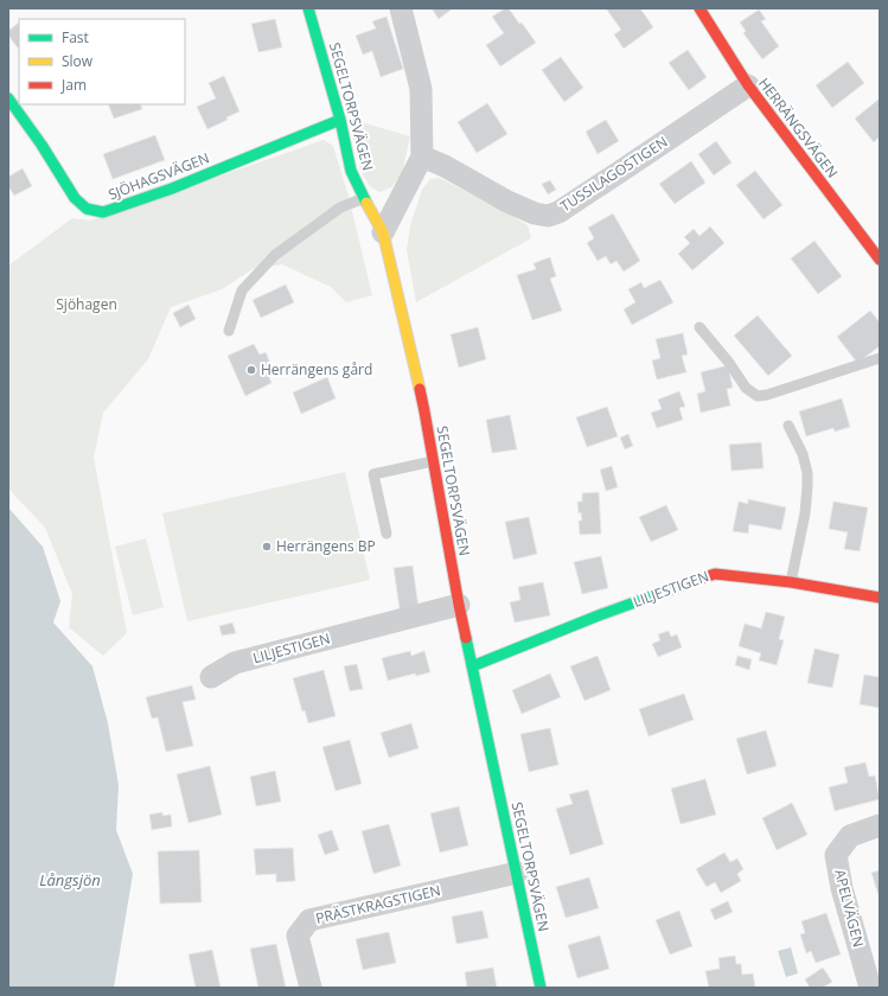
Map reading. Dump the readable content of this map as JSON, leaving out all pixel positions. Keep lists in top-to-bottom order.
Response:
{
  "streets": {
    "street": [
      "SEGELTORPSVÄGEN",
      "HERRÄNGSVÄGEN",
      "TUSSILAGOSTIGEN",
      "SJÖHAGSVÄGEN",
      "LILJESTIGEN",
      "PRÄSTKRAGSTIGEN",
      "APELVÄGEN"
    ]
  },
  "crossings": [
    ["SEGELTORPSVÄGEN", "SJÖHAGSVÄGEN"],
    ["SEGELTORPSVÄGEN", "LILJESTIGEN"],
    ["SEGELTORPSVÄGEN", "PRÄSTKRAGSTIGEN"],
    ["HERRÄNGSVÄGEN", "TUSSILAGOSTIGEN"]
  ],
  "water": ["Långsjön"],
  "parks": ["Sjöhagen"],
  "places": ["Herrängens gård", "Herrängens BP"],
  "legend": ["Fast", "Slow", "Jam"]
}
